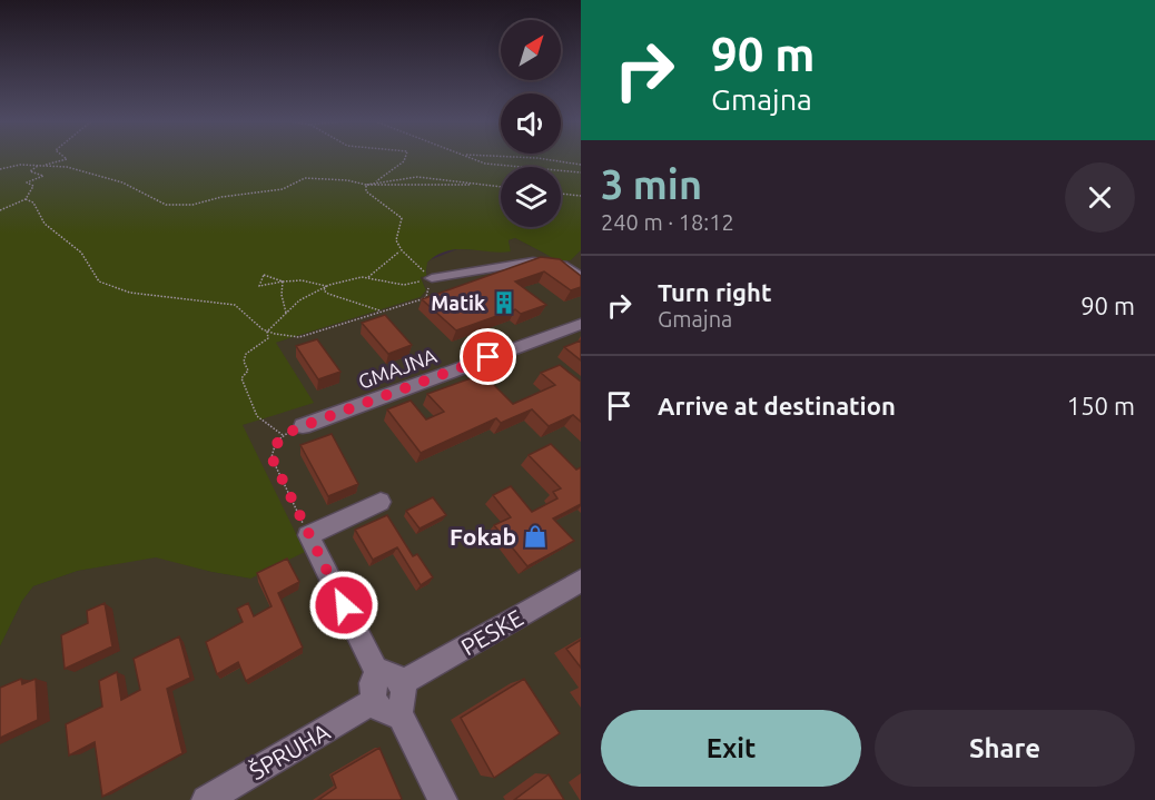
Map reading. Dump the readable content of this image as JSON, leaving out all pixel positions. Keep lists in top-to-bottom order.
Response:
{
  "streets": {
    "street": ["GMAJNA", "PESKE", "ŠPRUHA"]
  },
  "places": {
    "building": ["Matik"],
    "shop": ["Fokab"]
  },
  "north": "top right",
  "page": {
    "turn": ["90 m", "Gmajna"],
    "heading": ["3 min", "240 m · 18:12"],
    "list": [
      {
        "name": "Turn right",
        "note": "Gmajna",
        "value": "90 m"
      },
      {
        "name": "Arrive at destination",
        "value": "150 m"
      }
    ],
    "buttons": ["Exit", "Share"]
  }
}
